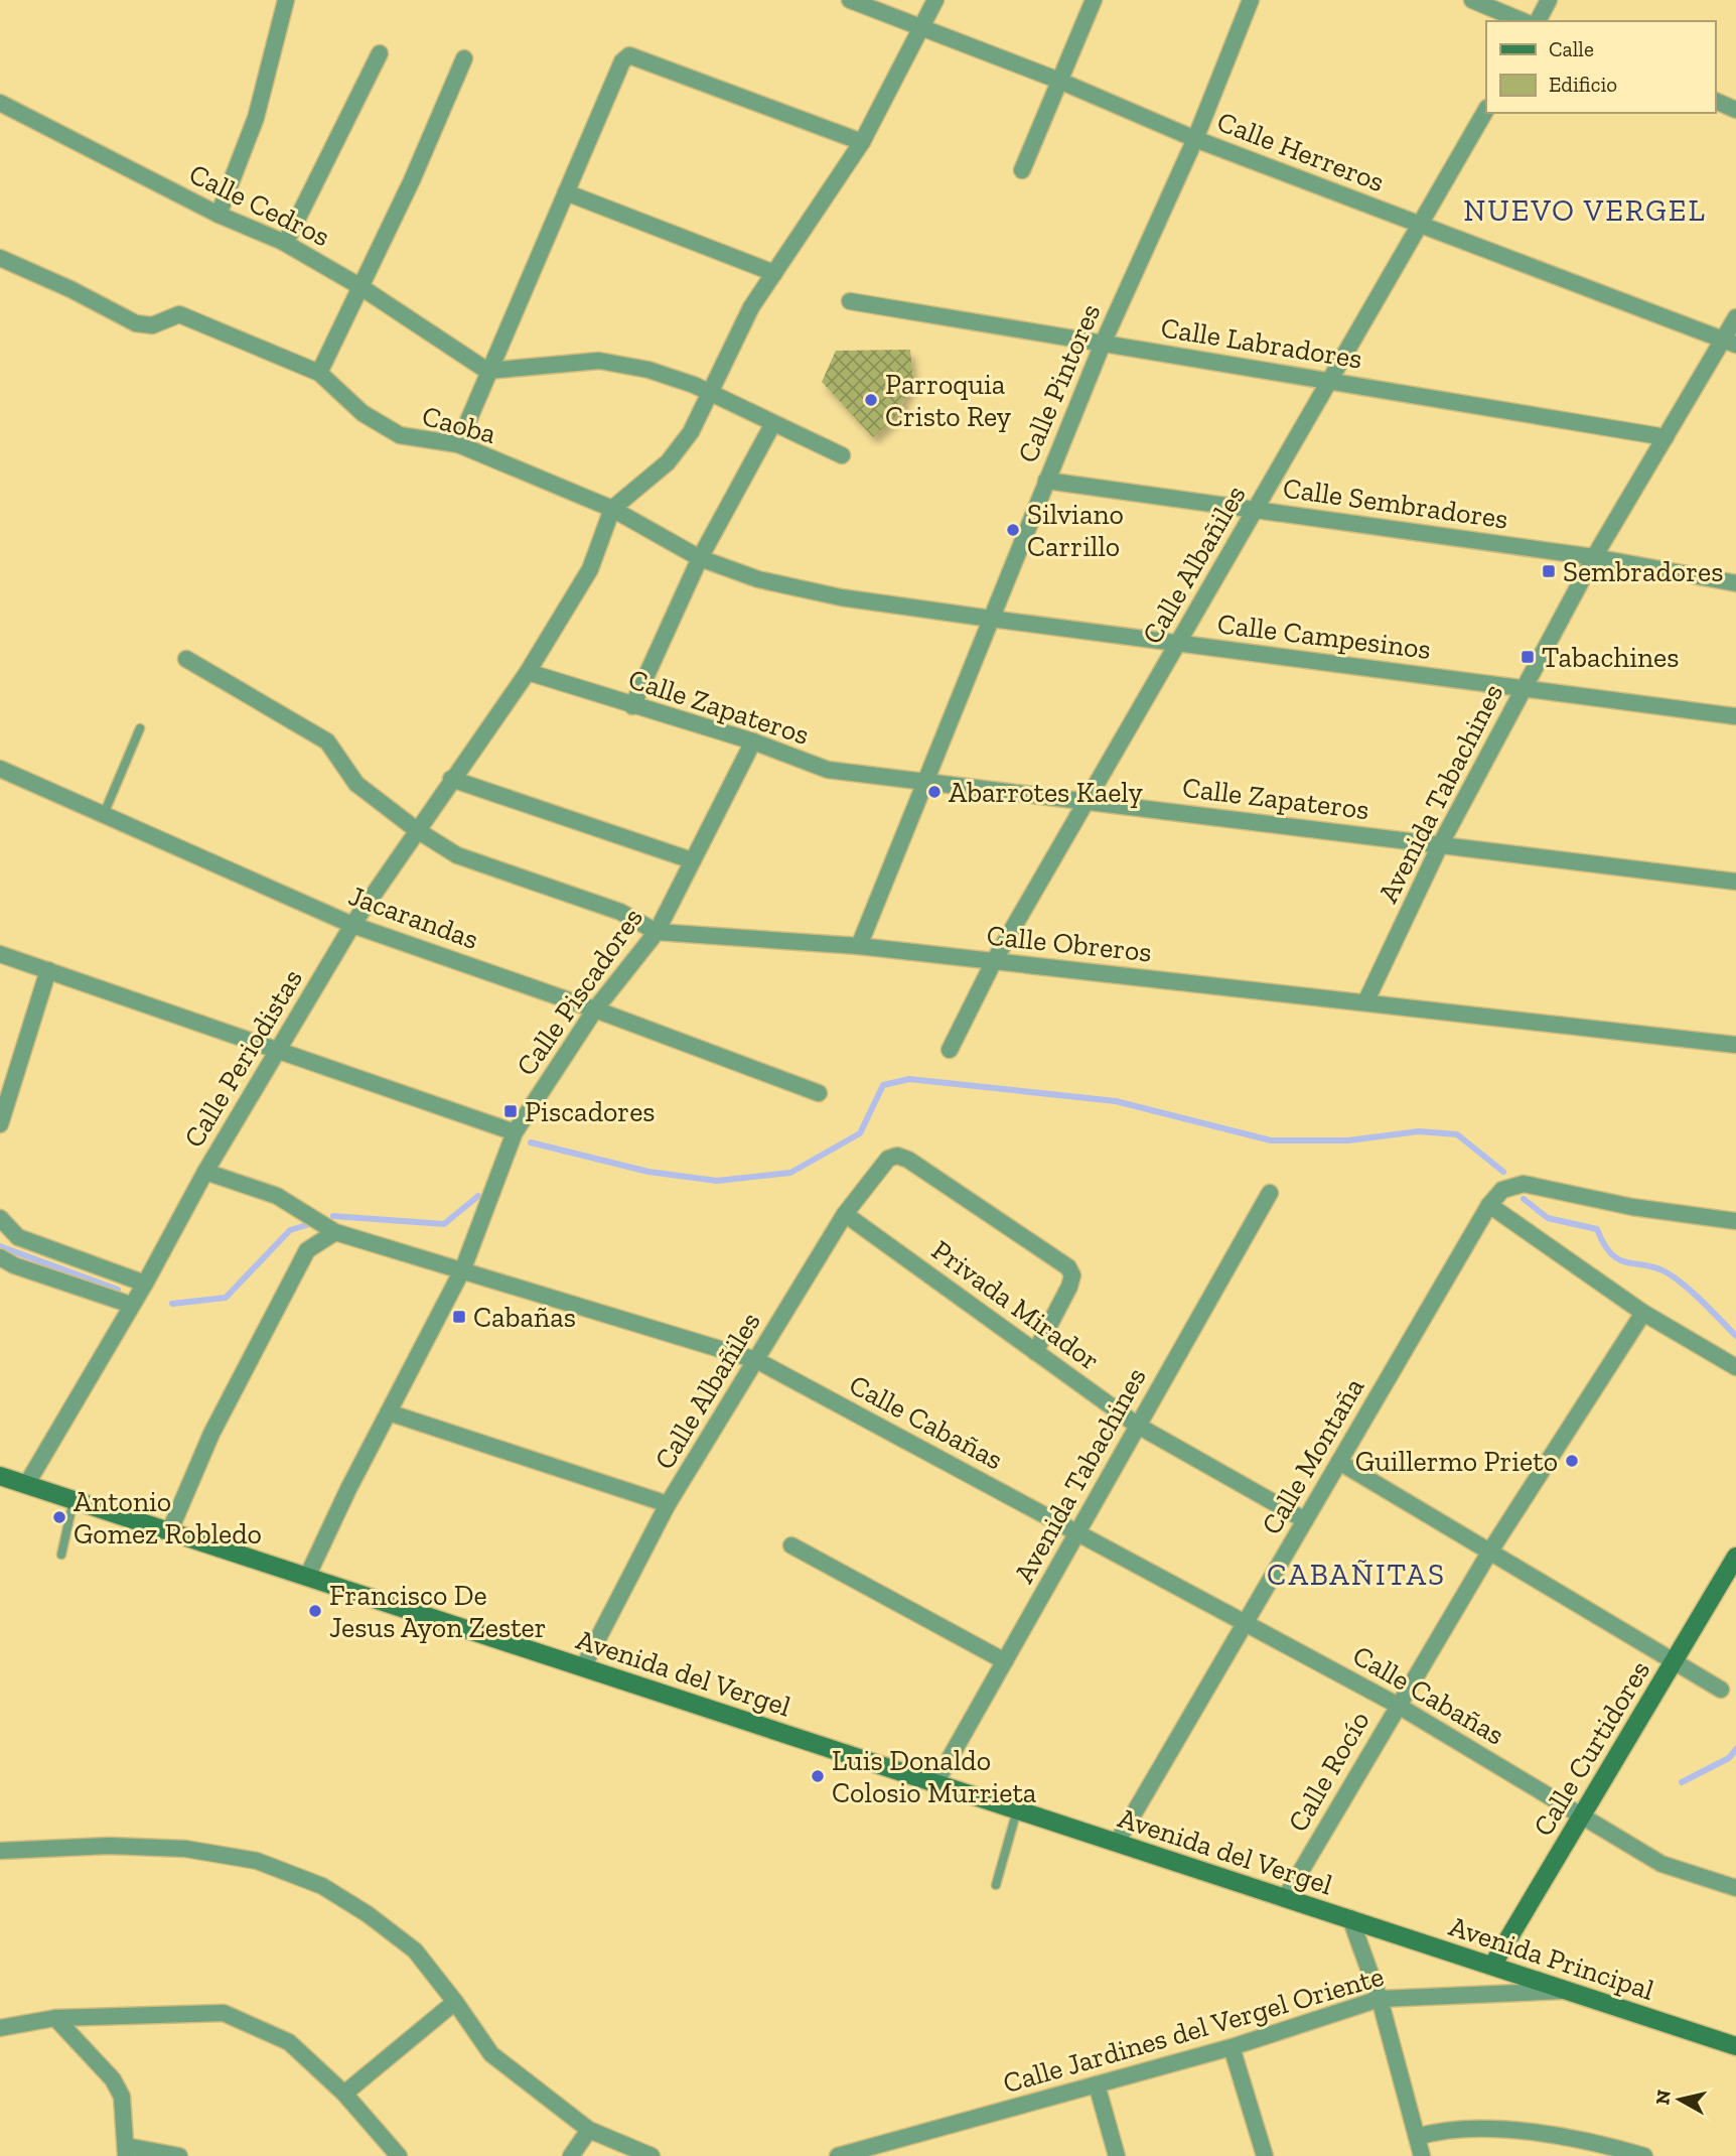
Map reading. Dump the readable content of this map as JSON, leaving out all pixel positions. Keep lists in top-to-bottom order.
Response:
{
  "streets": {
    "street": [
      "Calle Herreros",
      "Calle Cedros",
      "Calle Labradores",
      "Calle Pintores",
      "Caoba",
      "Calle Sembradores",
      "Calle Albañiles",
      "Calle Campesinos",
      "Calle Zapateros",
      "Avenida Tabachines",
      "Jacarandas",
      "Calle Obreros",
      "Calle Piscadores",
      "Calle Periodistas",
      "Privada Mirador",
      "Calle Cabañas",
      "Calle Montaña",
      "Avenida del Vergel",
      "Calle Curtidores",
      "Calle Rocío",
      "Avenida Principal",
      "Calle Jardines del Vergel Oriente"
    ]
  },
  "crossings": [
    ["Calle Herreros", "Calle Pintores"],
    ["Calle Herreros", "Calle Albañiles"],
    ["Calle Herreros", "Avenida Tabachines"],
    ["Calle Labradores", "Calle Pintores"],
    ["Calle Labradores", "Calle Albañiles"],
    ["Calle Labradores", "Avenida Tabachines"],
    ["Calle Pintores", "Calle Sembradores"],
    ["Calle Pintores", "Calle Campesinos"],
    ["Calle Pintores", "Calle Zapateros"],
    ["Calle Pintores", "Calle Obreros"],
    ["Caoba", "Calle Campesinos"],
    ["Caoba", "Calle Periodistas"],
    ["Calle Sembradores", "Calle Albañiles"],
    ["Calle Sembradores", "Avenida Tabachines"],
    ["Calle Albañiles", "Calle Campesinos"],
    ["Calle Albañiles", "Calle Zapateros"],
    ["Calle Albañiles", "Calle Obreros"],
    ["Calle Albañiles", "Privada Mirador"],
    ["Calle Albañiles", "Calle Cabañas"],
    ["Calle Albañiles", "Avenida del Vergel"],
    ["Calle Campesinos", "Avenida Tabachines"],
    ["Calle Zapateros", "Avenida Tabachines"],
    ["Calle Zapateros", "Calle Piscadores"],
    ["Calle Zapateros", "Calle Periodistas"],
    ["Avenida Tabachines", "Calle Obreros"],
    ["Avenida Tabachines", "Privada Mirador"],
    ["Avenida Tabachines", "Calle Cabañas"],
    ["Avenida Tabachines", "Avenida del Vergel"],
    ["Jacarandas", "Calle Piscadores"],
    ["Jacarandas", "Calle Periodistas"],
    ["Calle Obreros", "Calle Piscadores"],
    ["Calle Obreros", "Calle Periodistas"],
    ["Calle Piscadores", "Calle Cabañas"],
    ["Calle Piscadores", "Avenida del Vergel"],
    ["Calle Periodistas", "Calle Cabañas"],
    ["Calle Periodistas", "Avenida del Vergel"],
    ["Privada Mirador", "Calle Montaña"],
    ["Calle Cabañas", "Calle Montaña"],
    ["Calle Cabañas", "Calle Curtidores"],
    ["Calle Cabañas", "Calle Rocío"],
    ["Calle Montaña", "Avenida del Vergel"],
    ["Avenida del Vergel", "Calle Rocío"],
    ["Avenida del Vergel", "Avenida Principal"],
    ["Calle Curtidores", "Avenida Principal"],
    ["Avenida Principal", "Calle Jardines del Vergel Oriente"]
  ],
  "districts": ["NUEVO VERGEL", "CABAÑITAS"],
  "places": {
    "other": [
      "Parroquia Cristo Rey",
      "Silviano Carrillo",
      "Abarrotes Kaely",
      "Guillermo Prieto",
      "Antonio Gomez Robledo",
      "Francisco De Jesus Ayon Zester",
      "Luis Donaldo Colosio Murrieta"
    ],
    "transit": [
      "Sembradores",
      "Tabachines",
      "Piscadores",
      "Cabañas"
    ]
  },
  "legend": ["Calle", "Edificio"],
  "north": "left"
}
